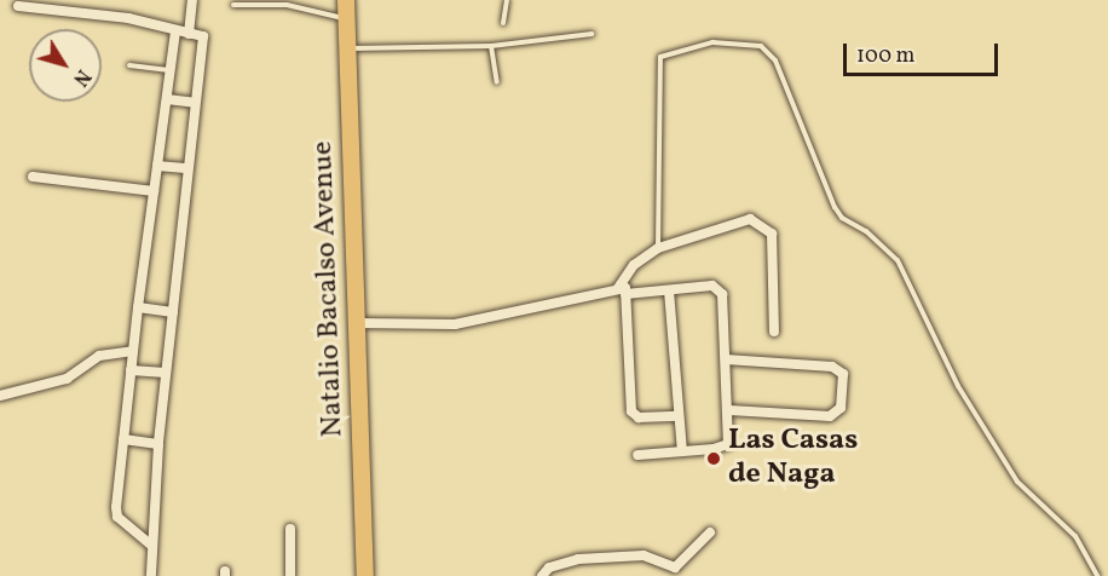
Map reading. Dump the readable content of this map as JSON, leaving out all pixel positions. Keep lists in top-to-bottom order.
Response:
{
  "streets": {
    "highway": ["Natalio Bacalso Avenue"]
  },
  "places": ["Las Casas de Naga"],
  "scale_bar": "100 m",
  "north": "bottom right"
}
